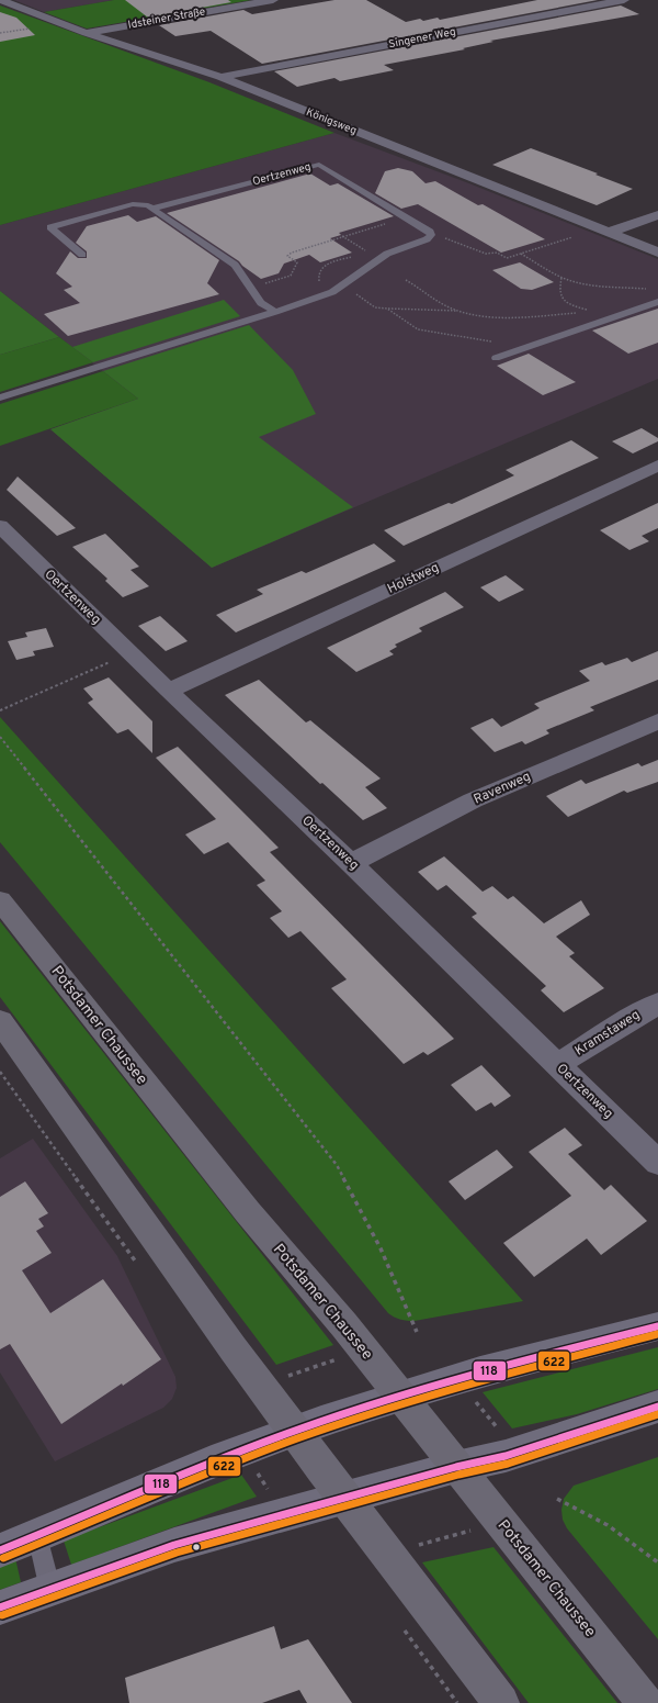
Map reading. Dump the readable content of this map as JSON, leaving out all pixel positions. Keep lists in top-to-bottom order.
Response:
{
  "streets": {
    "main road": ["Potsdamer Chaussee"],
    "street": [
      "Idsteiner Straße",
      "Singener Weg",
      "Königsweg",
      "Oertzenweg",
      "Holstweg",
      "Ravenweg",
      "Kramstaweg"
    ]
  },
  "crossings": [
    ["Idsteiner Straße", "Königsweg"],
    ["Singener Weg", "Königsweg"],
    ["Oertzenweg", "Holstweg"],
    ["Oertzenweg", "Ravenweg"],
    ["Oertzenweg", "Kramstaweg"]
  ],
  "lines": ["transit line 118", "transit line 622"]
}
